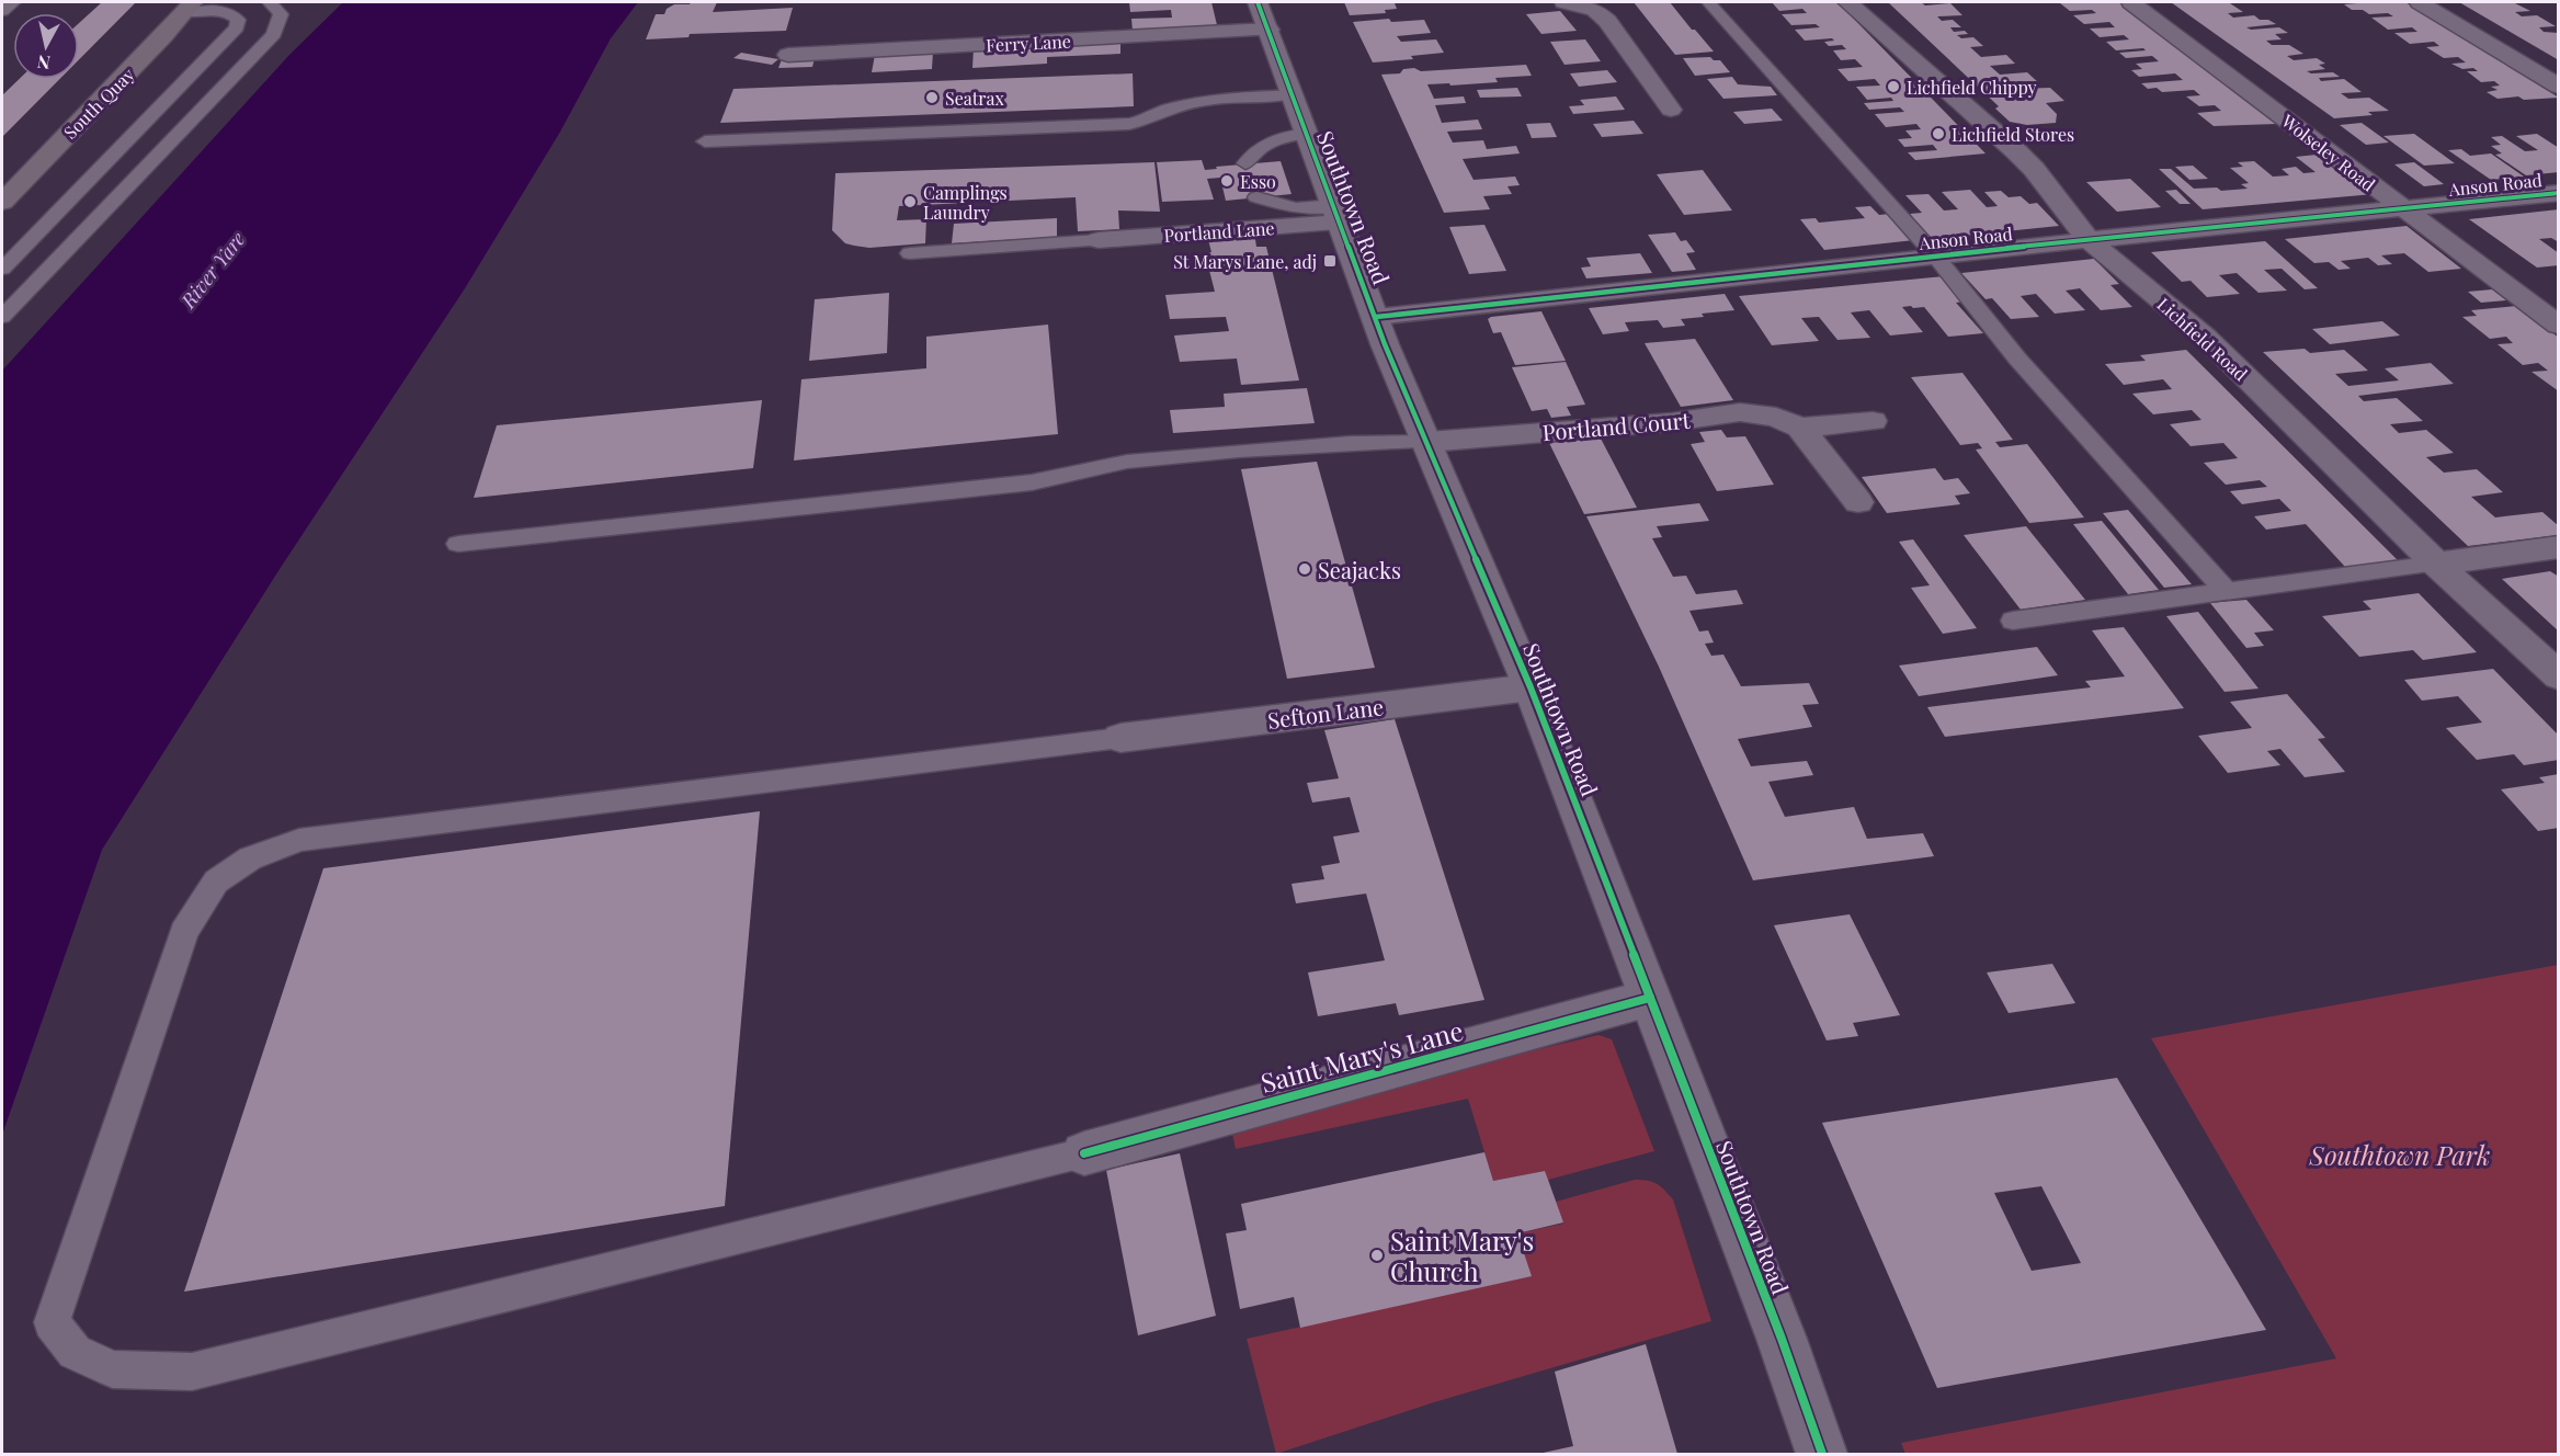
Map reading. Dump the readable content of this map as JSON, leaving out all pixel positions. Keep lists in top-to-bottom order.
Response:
{
  "streets": {
    "main road": ["South Quay"],
    "street": [
      "Ferry Lane",
      "Wolseley Road",
      "Anson Road",
      "Southtown Road",
      "Portland Lane",
      "Lichfield Road",
      "Portland Court",
      "Sefton Lane",
      "Saint Mary's Lane"
    ]
  },
  "crossings": [
    ["Ferry Lane", "Southtown Road"],
    ["Wolseley Road", "Anson Road"],
    ["Anson Road", "Southtown Road"],
    ["Anson Road", "Lichfield Road"],
    ["Southtown Road", "Portland Lane"],
    ["Southtown Road", "Portland Court"],
    ["Southtown Road", "Sefton Lane"],
    ["Southtown Road", "Saint Mary's Lane"]
  ],
  "water": ["River Yare"],
  "parks": ["Southtown Park"],
  "places": {
    "other": [
      "Lichfield Chippy",
      "Seatrax",
      "Lichfield Stores",
      "Esso",
      "Camplings Laundry",
      "Seajacks",
      "Saint Mary's Church"
    ],
    "transit": ["St Marys Lane, adj"]
  },
  "north": "bottom"
}
